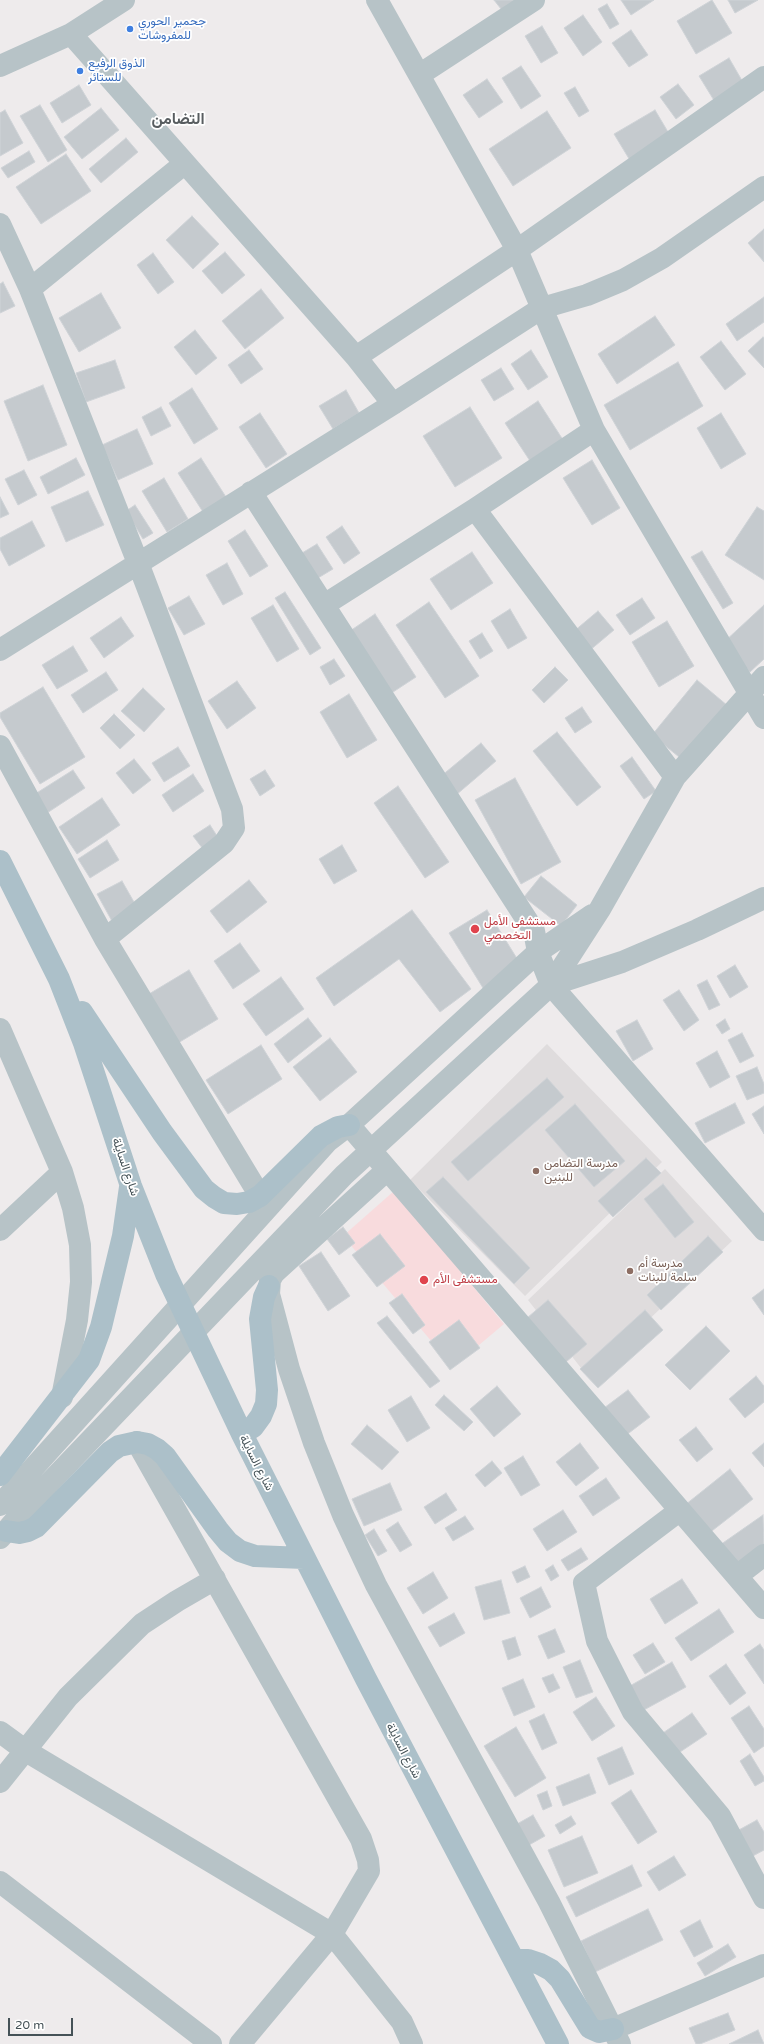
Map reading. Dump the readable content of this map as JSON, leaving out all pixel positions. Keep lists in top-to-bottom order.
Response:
{
  "streets": {
    "main road": ["شارع السايلة"]
  },
  "districts": ["التضامن"],
  "places": [
    "جحمير الحوري للمفروشات",
    "الذوق الرفيع للستائر",
    "مستشفى الأمل التخصصي",
    "مدرسة التضامن للبنين",
    "مدرسة أم سلمة للبنات",
    "مستشفى الأم"
  ],
  "scale_bar": "20 m"
}
